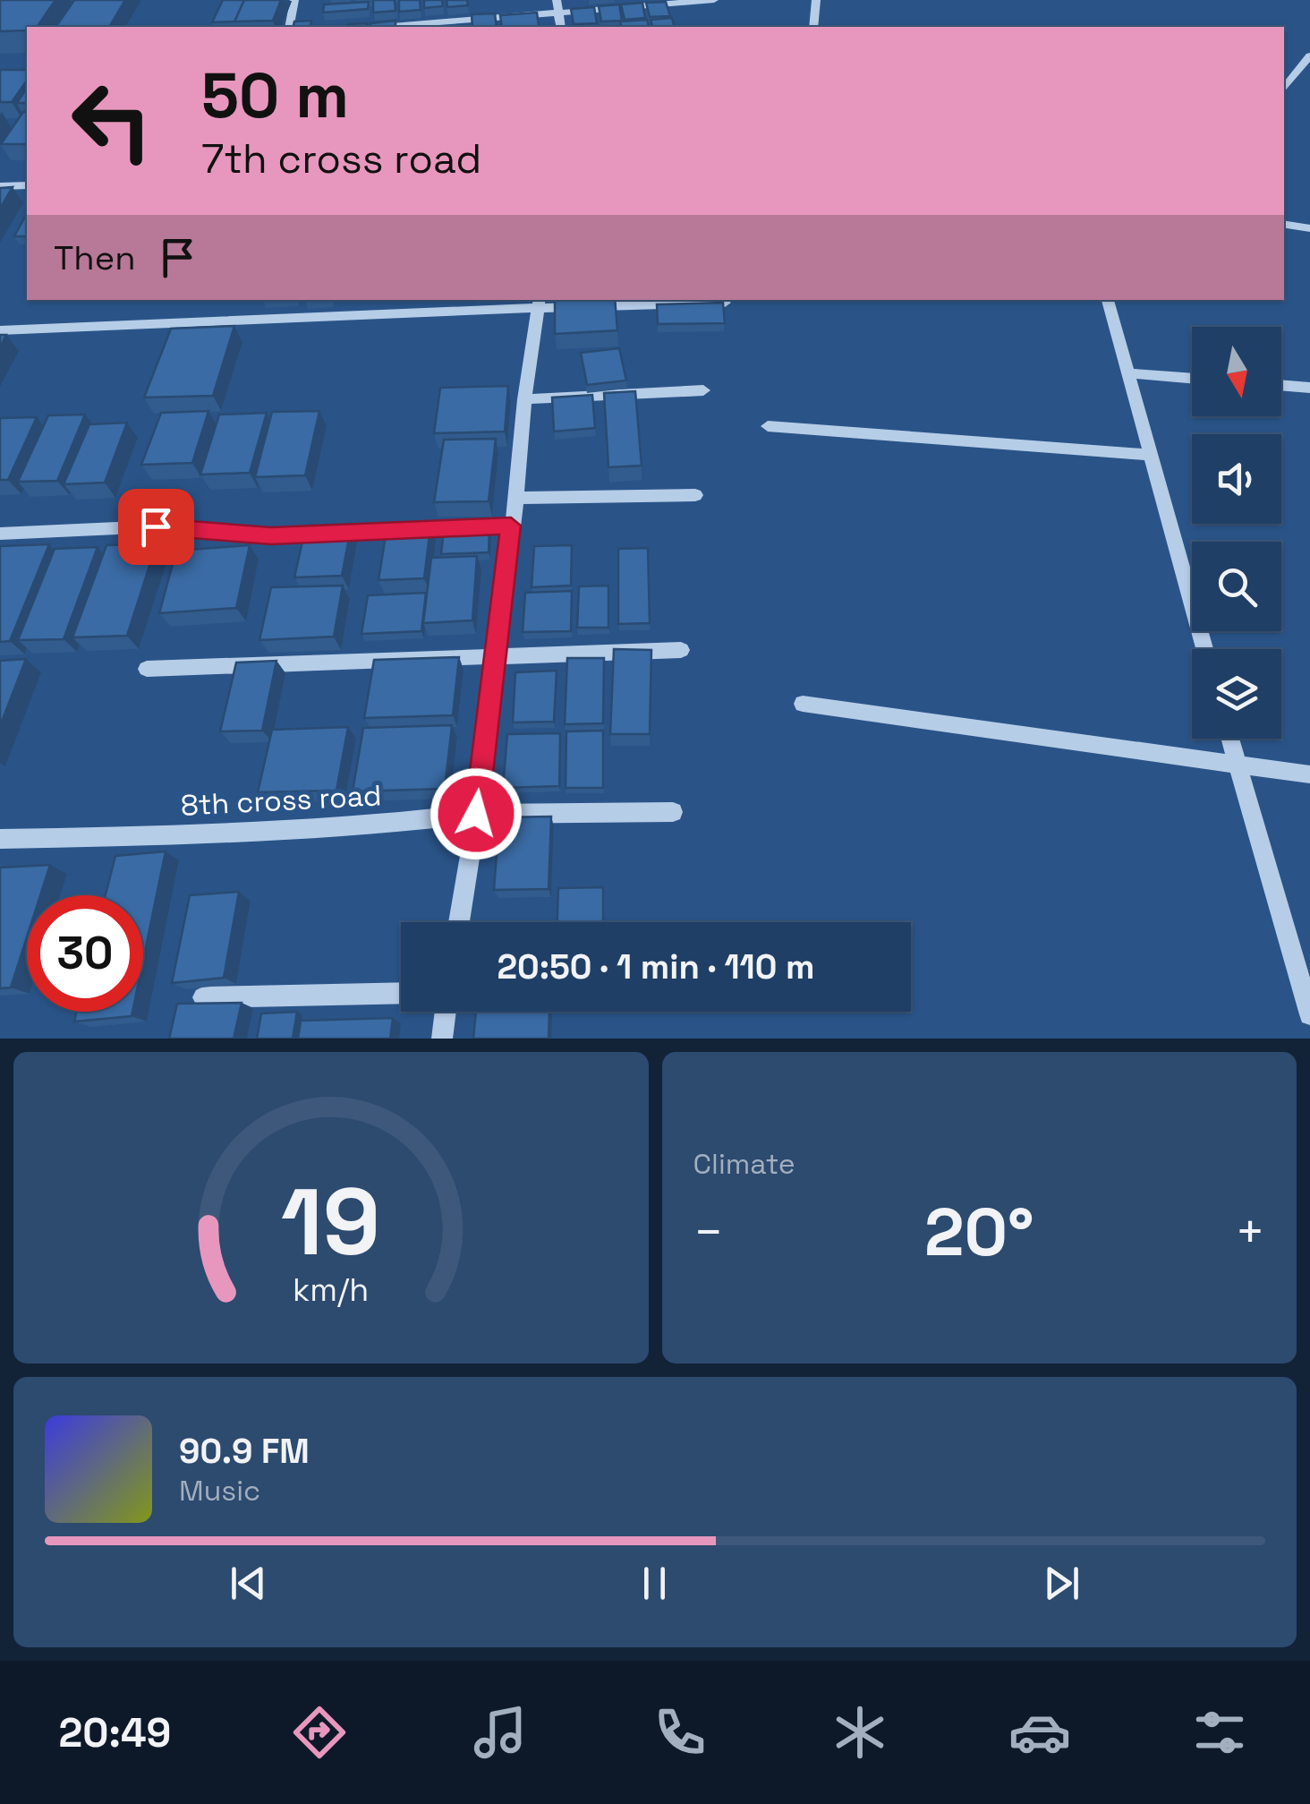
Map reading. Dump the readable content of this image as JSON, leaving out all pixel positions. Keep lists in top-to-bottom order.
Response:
{
  "streets": {
    "street": ["8th cross road"]
  },
  "north": "bottom",
  "page": {
    "turn": ["50 m", "7th cross road"],
    "then": "Then",
    "limit": "30",
    "trip": "20:50 · 1 min · 110 m",
    "tile": "Climate",
    "heat": ["−", "20°", "+"],
    "song": ["90.9 FM", "Music"],
    "tabs": "20:49",
    "gauge": ["19", "km/h"]
  }
}
